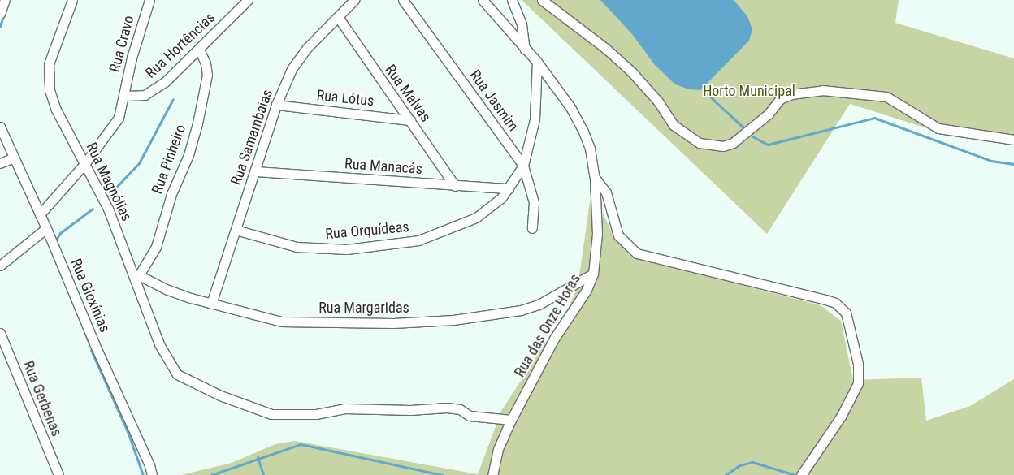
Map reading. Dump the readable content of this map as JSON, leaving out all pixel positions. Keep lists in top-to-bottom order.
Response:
{
  "streets": {
    "street": [
      "Rua Cravo",
      "Rua Hortências",
      "Rua Malvas",
      "Rua Lótus",
      "Rua Jasmim",
      "Rua Samambaias",
      "Rua Pinheiro",
      "Rua Manacás",
      "Rua Magnólias",
      "Rua Orquídeas",
      "Rua Gloxínias",
      "Rua Margaridas",
      "Rua das Onze Horas",
      "Rua Gerbenas"
    ]
  },
  "crossings": [
    ["Rua Cravo", "Rua Hortências"],
    ["Rua Cravo", "Rua Magnólias"],
    ["Rua Cravo", "Rua Gloxínias"],
    ["Rua Hortências", "Rua Pinheiro"],
    ["Rua Malvas", "Rua Lótus"],
    ["Rua Malvas", "Rua Samambaias"],
    ["Rua Malvas", "Rua Manacás"],
    ["Rua Lótus", "Rua Samambaias"],
    ["Rua Jasmim", "Rua Orquídeas"],
    ["Rua Samambaias", "Rua Manacás"],
    ["Rua Samambaias", "Rua Orquídeas"],
    ["Rua Samambaias", "Rua Margaridas"],
    ["Rua Pinheiro", "Rua Magnólias"],
    ["Rua Pinheiro", "Rua Margaridas"],
    ["Rua Manacás", "Rua Orquídeas"],
    ["Rua Magnólias", "Rua Margaridas"],
    ["Rua Magnólias", "Rua das Onze Horas"],
    ["Rua Orquídeas", "Rua das Onze Horas"],
    ["Rua Margaridas", "Rua das Onze Horas"]
  ],
  "parks": ["Horto Municipal"]
}
